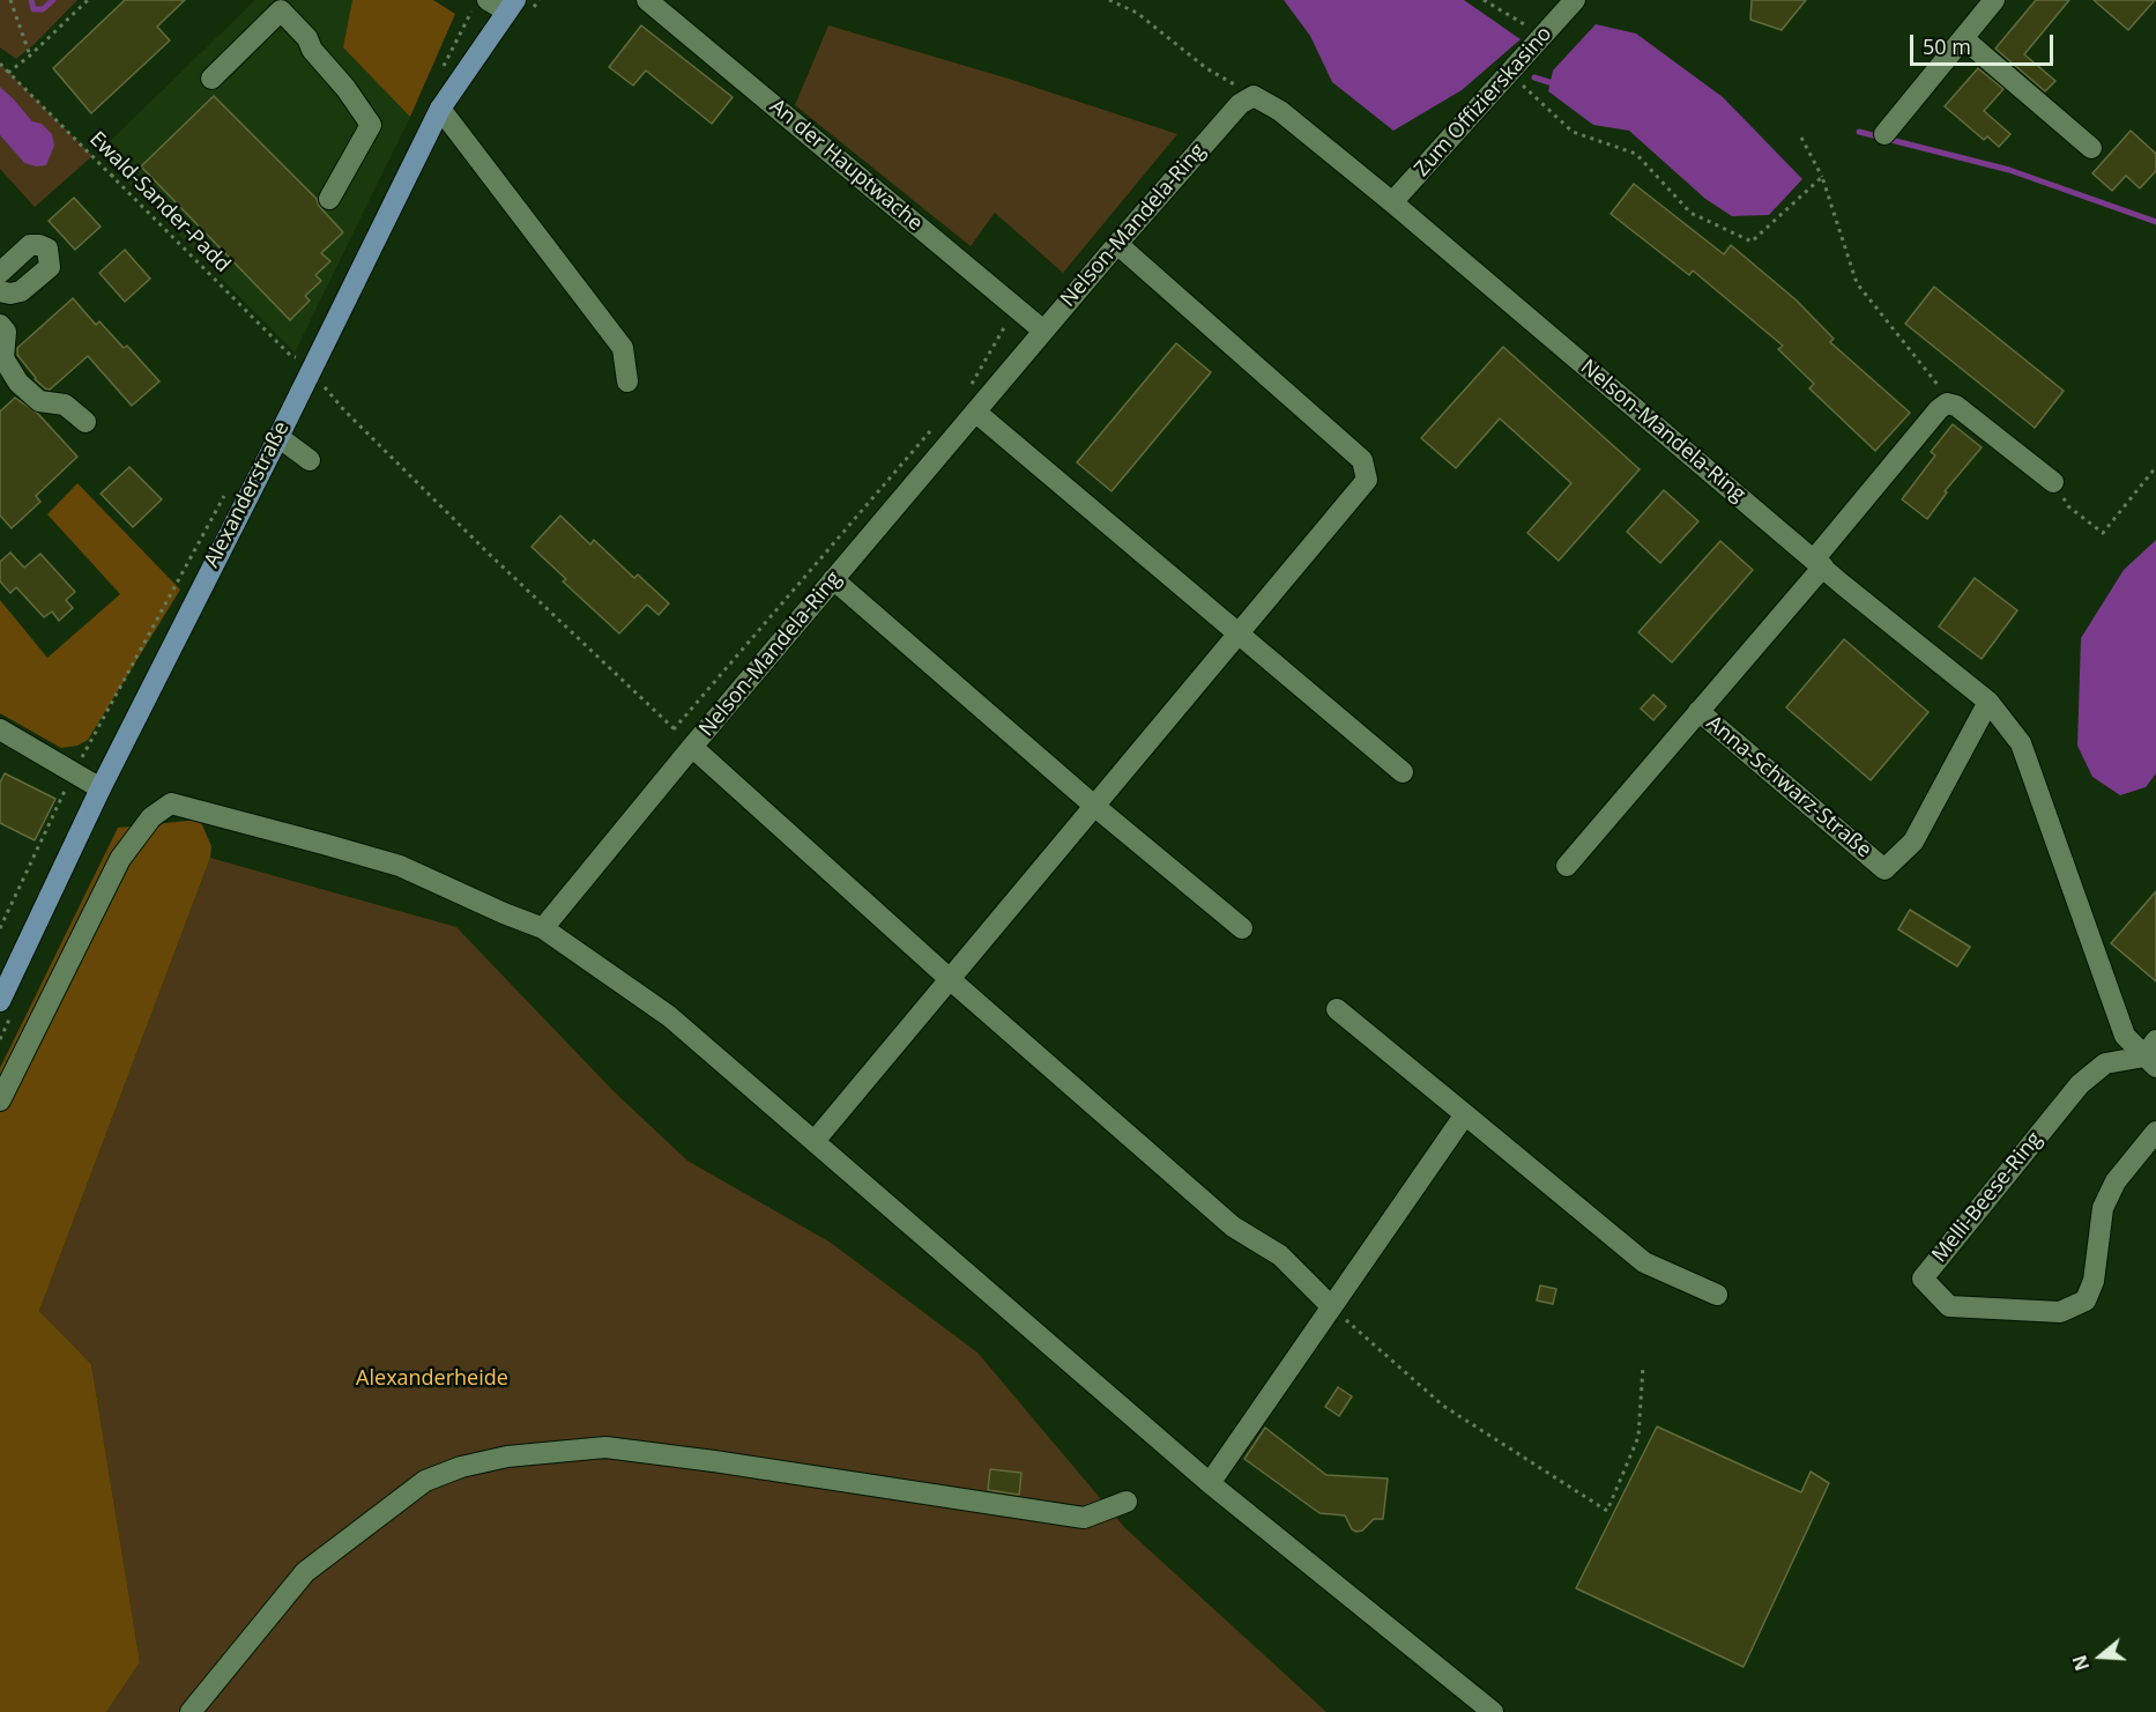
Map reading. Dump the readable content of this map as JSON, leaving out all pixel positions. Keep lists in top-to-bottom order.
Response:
{
  "streets": {
    "main road": ["Alexanderstraße"],
    "street": [
      "Zum Offizierskasino",
      "An der Hauptwache",
      "Nelson-Mandela-Ring",
      "Anna-Schwarz-Straße",
      "Melli-Beese-Ring"
    ],
    "path": ["Ewald-Sander-Padd"]
  },
  "crossings": [
    ["Zum Offizierskasino", "Nelson-Mandela-Ring"],
    ["An der Hauptwache", "Nelson-Mandela-Ring"],
    ["Nelson-Mandela-Ring", "Anna-Schwarz-Straße"],
    ["Nelson-Mandela-Ring", "Melli-Beese-Ring"]
  ],
  "parks": ["Alexanderheide"],
  "scale_bar": "50 m",
  "north": "left"
}
